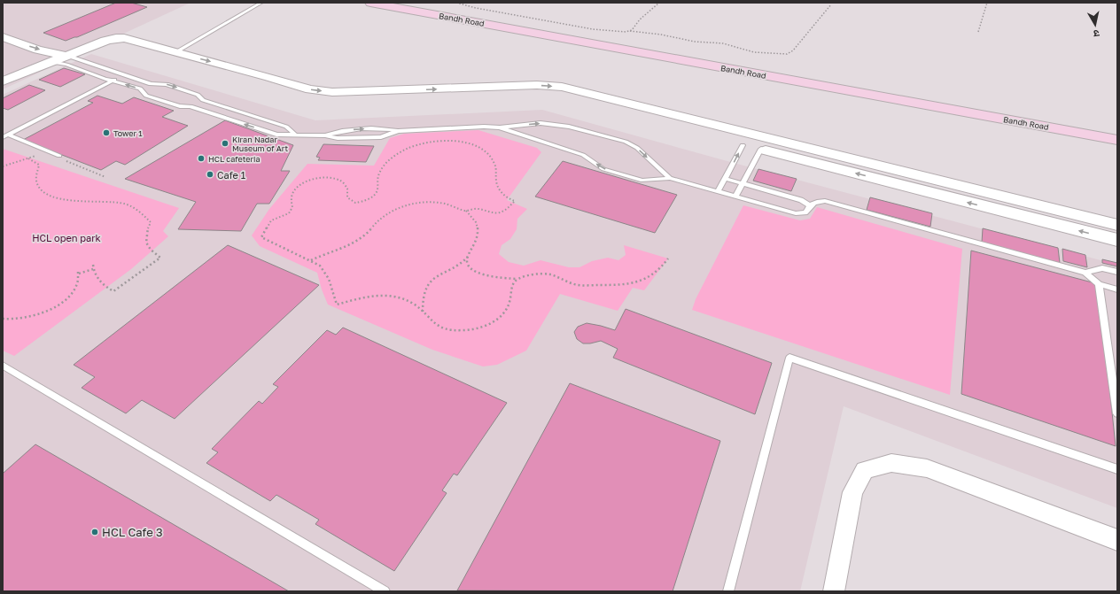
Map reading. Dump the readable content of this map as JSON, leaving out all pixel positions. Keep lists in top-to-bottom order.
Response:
{
  "streets": {
    "main road": ["Bandh Road"]
  },
  "parks": ["HCL open park"],
  "places": [
    "Tower 1",
    "Kiran Nadar Museum of Art",
    "HCL cafeteria",
    "Cafe 1",
    "HCL Cafe 3"
  ],
  "north": "bottom"
}
